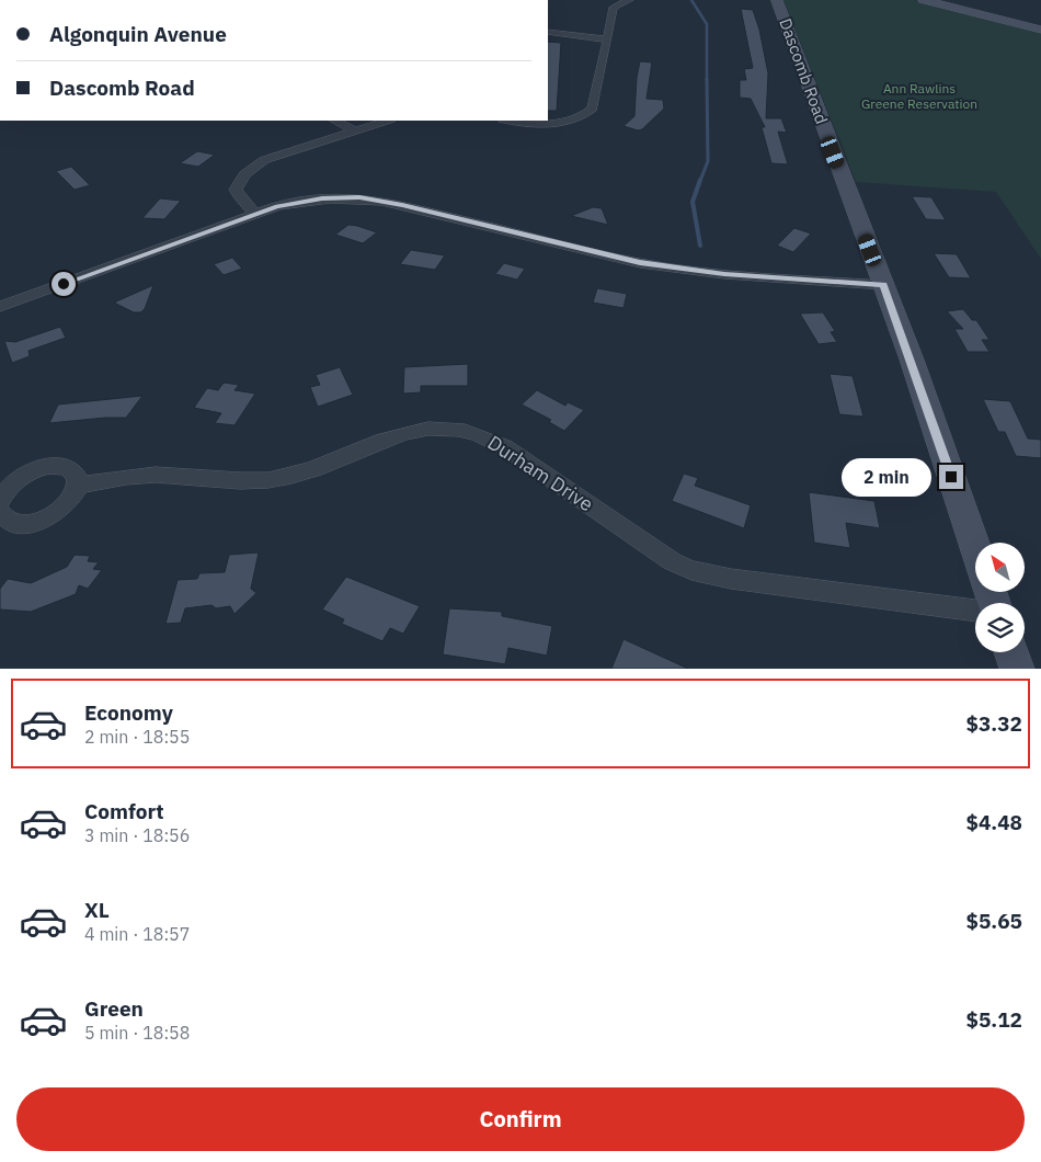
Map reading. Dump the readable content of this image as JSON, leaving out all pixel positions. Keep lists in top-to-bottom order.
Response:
{
  "streets": {
    "main road": ["Dascomb Road"],
    "street": ["Durham Drive"]
  },
  "parks": ["Ann Rawlins Greene Reservation"],
  "north": "top left",
  "page": {
    "banner": ["Algonquin Avenue", "Dascomb Road"],
    "bubble": "2 min",
    "list": [
      {
        "name": "Economy",
        "note": "2 min · 18:55",
        "value": "$3.32"
      },
      {
        "name": "Comfort",
        "note": "3 min · 18:56",
        "value": "$4.48"
      },
      {
        "name": "XL",
        "note": "4 min · 18:57",
        "value": "$5.65"
      },
      {
        "name": "Green",
        "note": "5 min · 18:58",
        "value": "$5.12"
      }
    ],
    "buttons": "Confirm"
  }
}
